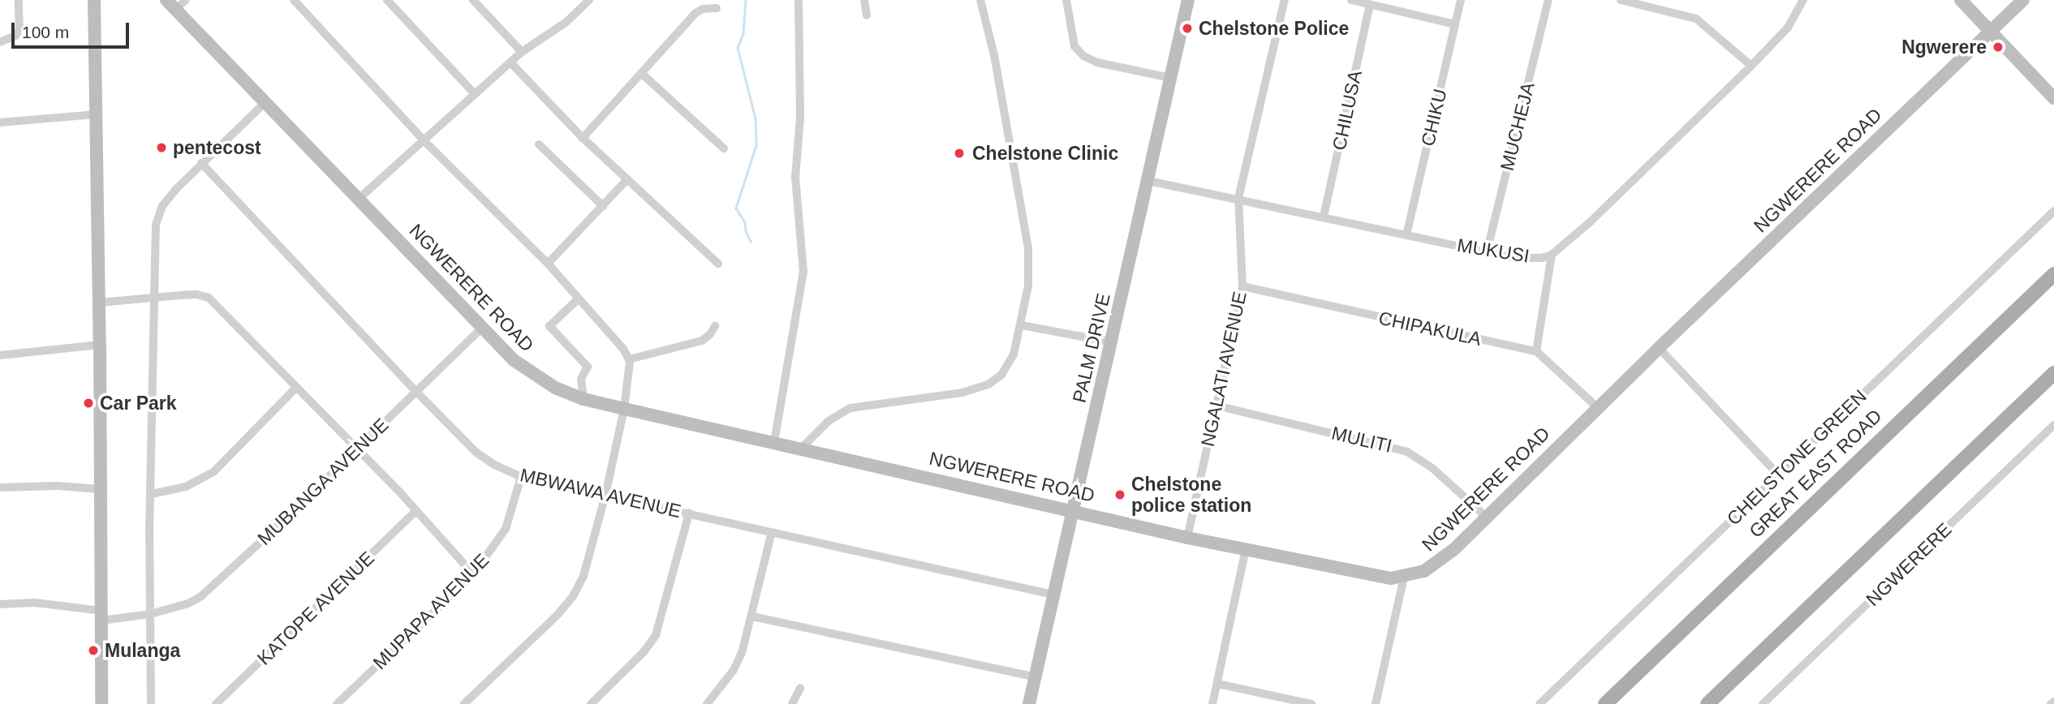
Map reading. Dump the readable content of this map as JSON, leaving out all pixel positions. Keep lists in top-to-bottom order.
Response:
{
  "streets": {
    "main road": ["GREAT EAST ROAD"],
    "street": [
      "CHILUSA",
      "CHIKU",
      "MUCHEJA",
      "NGWERERE ROAD",
      "MUKUSI",
      "CHIPAKULA",
      "PALM DRIVE",
      "NGALATI AVENUE",
      "MULITI",
      "CHELSTONE GREEN",
      "MUBANGA AVENUE",
      "MBWAWA AVENUE",
      "NGWERERE",
      "KATOPE AVENUE",
      "MUPAPA AVENUE"
    ]
  },
  "crossings": [
    ["CHILUSA", "MUKUSI"],
    ["CHIKU", "MUKUSI"],
    ["MUCHEJA", "MUKUSI"],
    ["NGWERERE ROAD", "PALM DRIVE"],
    ["NGWERERE ROAD", "NGALATI AVENUE"],
    ["NGWERERE ROAD", "MULITI"],
    ["NGWERERE ROAD", "MUBANGA AVENUE"],
    ["MUKUSI", "PALM DRIVE"],
    ["MUKUSI", "NGALATI AVENUE"],
    ["CHIPAKULA", "NGALATI AVENUE"],
    ["PALM DRIVE", "MBWAWA AVENUE"],
    ["NGALATI AVENUE", "MULITI"],
    ["MUBANGA AVENUE", "MBWAWA AVENUE"],
    ["MBWAWA AVENUE", "MUPAPA AVENUE"]
  ],
  "places": [
    "Chelstone Police",
    "Ngwerere",
    "pentecost",
    "Chelstone Clinic",
    "Car Park",
    "Chelstone police station",
    "Mulanga"
  ],
  "scale_bar": "100 m"
}
